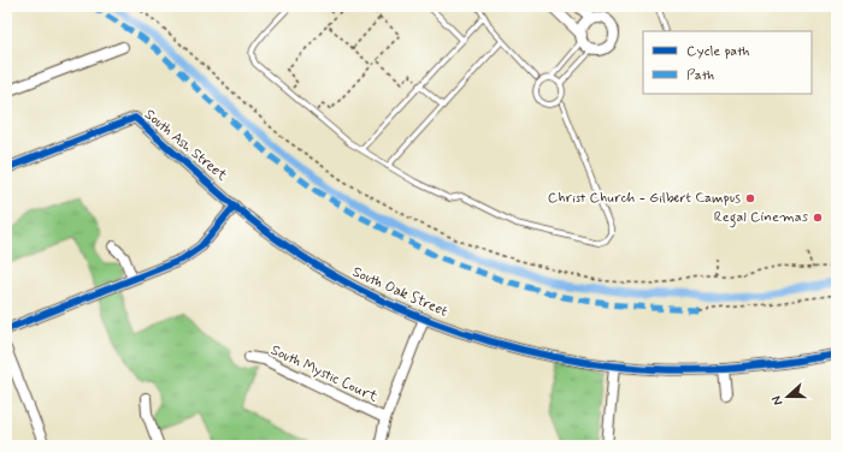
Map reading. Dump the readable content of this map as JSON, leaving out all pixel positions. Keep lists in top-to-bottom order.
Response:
{
  "streets": {
    "street": ["South Ash Street", "South Oak Street", "South Mystic Court"]
  },
  "crossings": [
    ["South Ash Street", "South Oak Street"]
  ],
  "places": ["Christ Church - Gilbert Campus", "Regal Cinemas"],
  "legend": ["Cycle path", "Path"],
  "north": "left"
}
